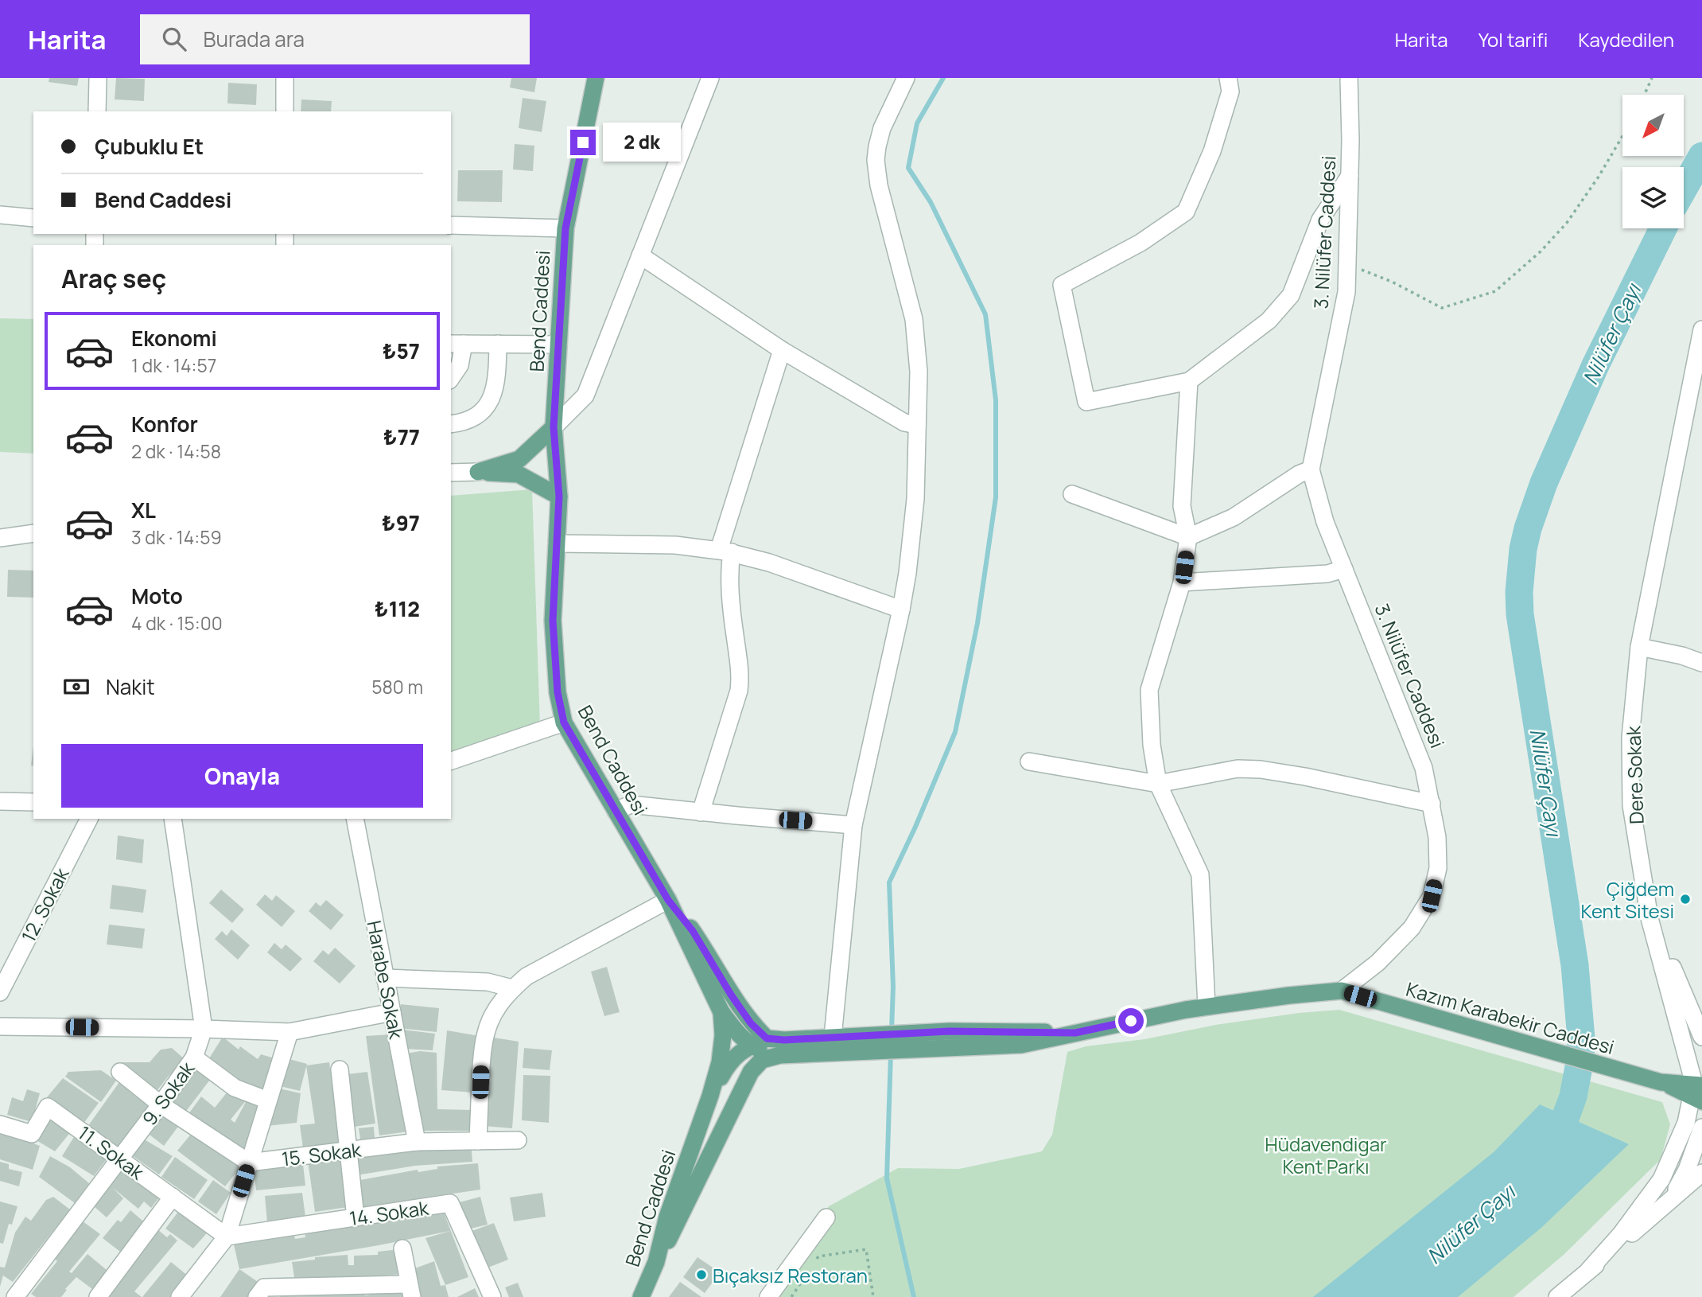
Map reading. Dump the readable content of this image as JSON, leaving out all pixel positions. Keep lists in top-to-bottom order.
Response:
{
  "streets": {
    "main road": ["Bend Caddesi", "Kazım Karabekir Caddesi"],
    "street": [
      "3. Nilüfer Caddesi",
      "Dere Sokak",
      "12. Sokak",
      "Harabe Sokak",
      "9. Sokak",
      "11. Sokak",
      "15. Sokak",
      "14. Sokak"
    ]
  },
  "crossings": [
    ["3. Nilüfer Caddesi", "Kazım Karabekir Caddesi"],
    ["Dere Sokak", "Kazım Karabekir Caddesi"],
    ["Harabe Sokak", "15. Sokak"],
    ["9. Sokak", "11. Sokak"],
    ["11. Sokak", "14. Sokak"]
  ],
  "water": ["Nilüfer Çayı"],
  "parks": ["Hüdavendigar Kent Parkı"],
  "places": ["Çiğdem Kent Sitesi", "Bıçaksız Restoran"],
  "north": "bottom left",
  "page": {
    "header": "Harita",
    "search": "Burada ara",
    "nav": ["Harita", "Yol tarifi", "Kaydedilen"],
    "banner": ["Çubuklu Et", "Bend Caddesi"],
    "bubble": "2 dk",
    "heading": "Araç seç",
    "list": [
      {
        "name": "Ekonomi",
        "note": "1 dk · 14:57",
        "value": "₺57"
      },
      {
        "name": "Konfor",
        "note": "2 dk · 14:58",
        "value": "₺77"
      },
      {
        "name": "XL",
        "note": "3 dk · 14:59",
        "value": "₺97"
      },
      {
        "name": "Moto",
        "note": "4 dk · 15:00",
        "value": "₺112"
      }
    ],
    "pay": ["Nakit", "580 m"],
    "buttons": "Onayla"
  }
}
